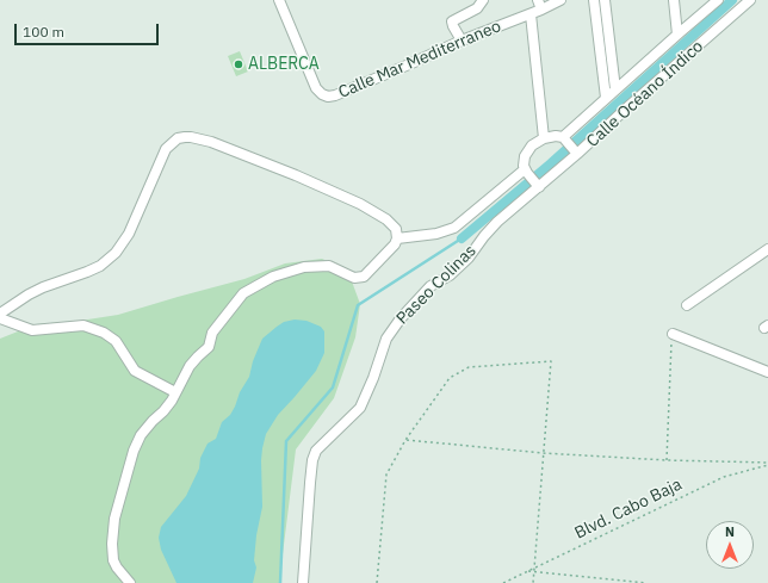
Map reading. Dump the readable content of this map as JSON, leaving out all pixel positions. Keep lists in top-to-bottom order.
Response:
{
  "streets": {
    "street": ["Calle Mar Mediterraneo", "Calle Océano Índico", "Paseo Colinas"],
    "path": ["Blvd. Cabo Baja"]
  },
  "crossings": [
    ["Calle Océano Índico", "Paseo Colinas"]
  ],
  "places": ["ALBERCA"],
  "scale_bar": "100 m",
  "north": "top"
}
